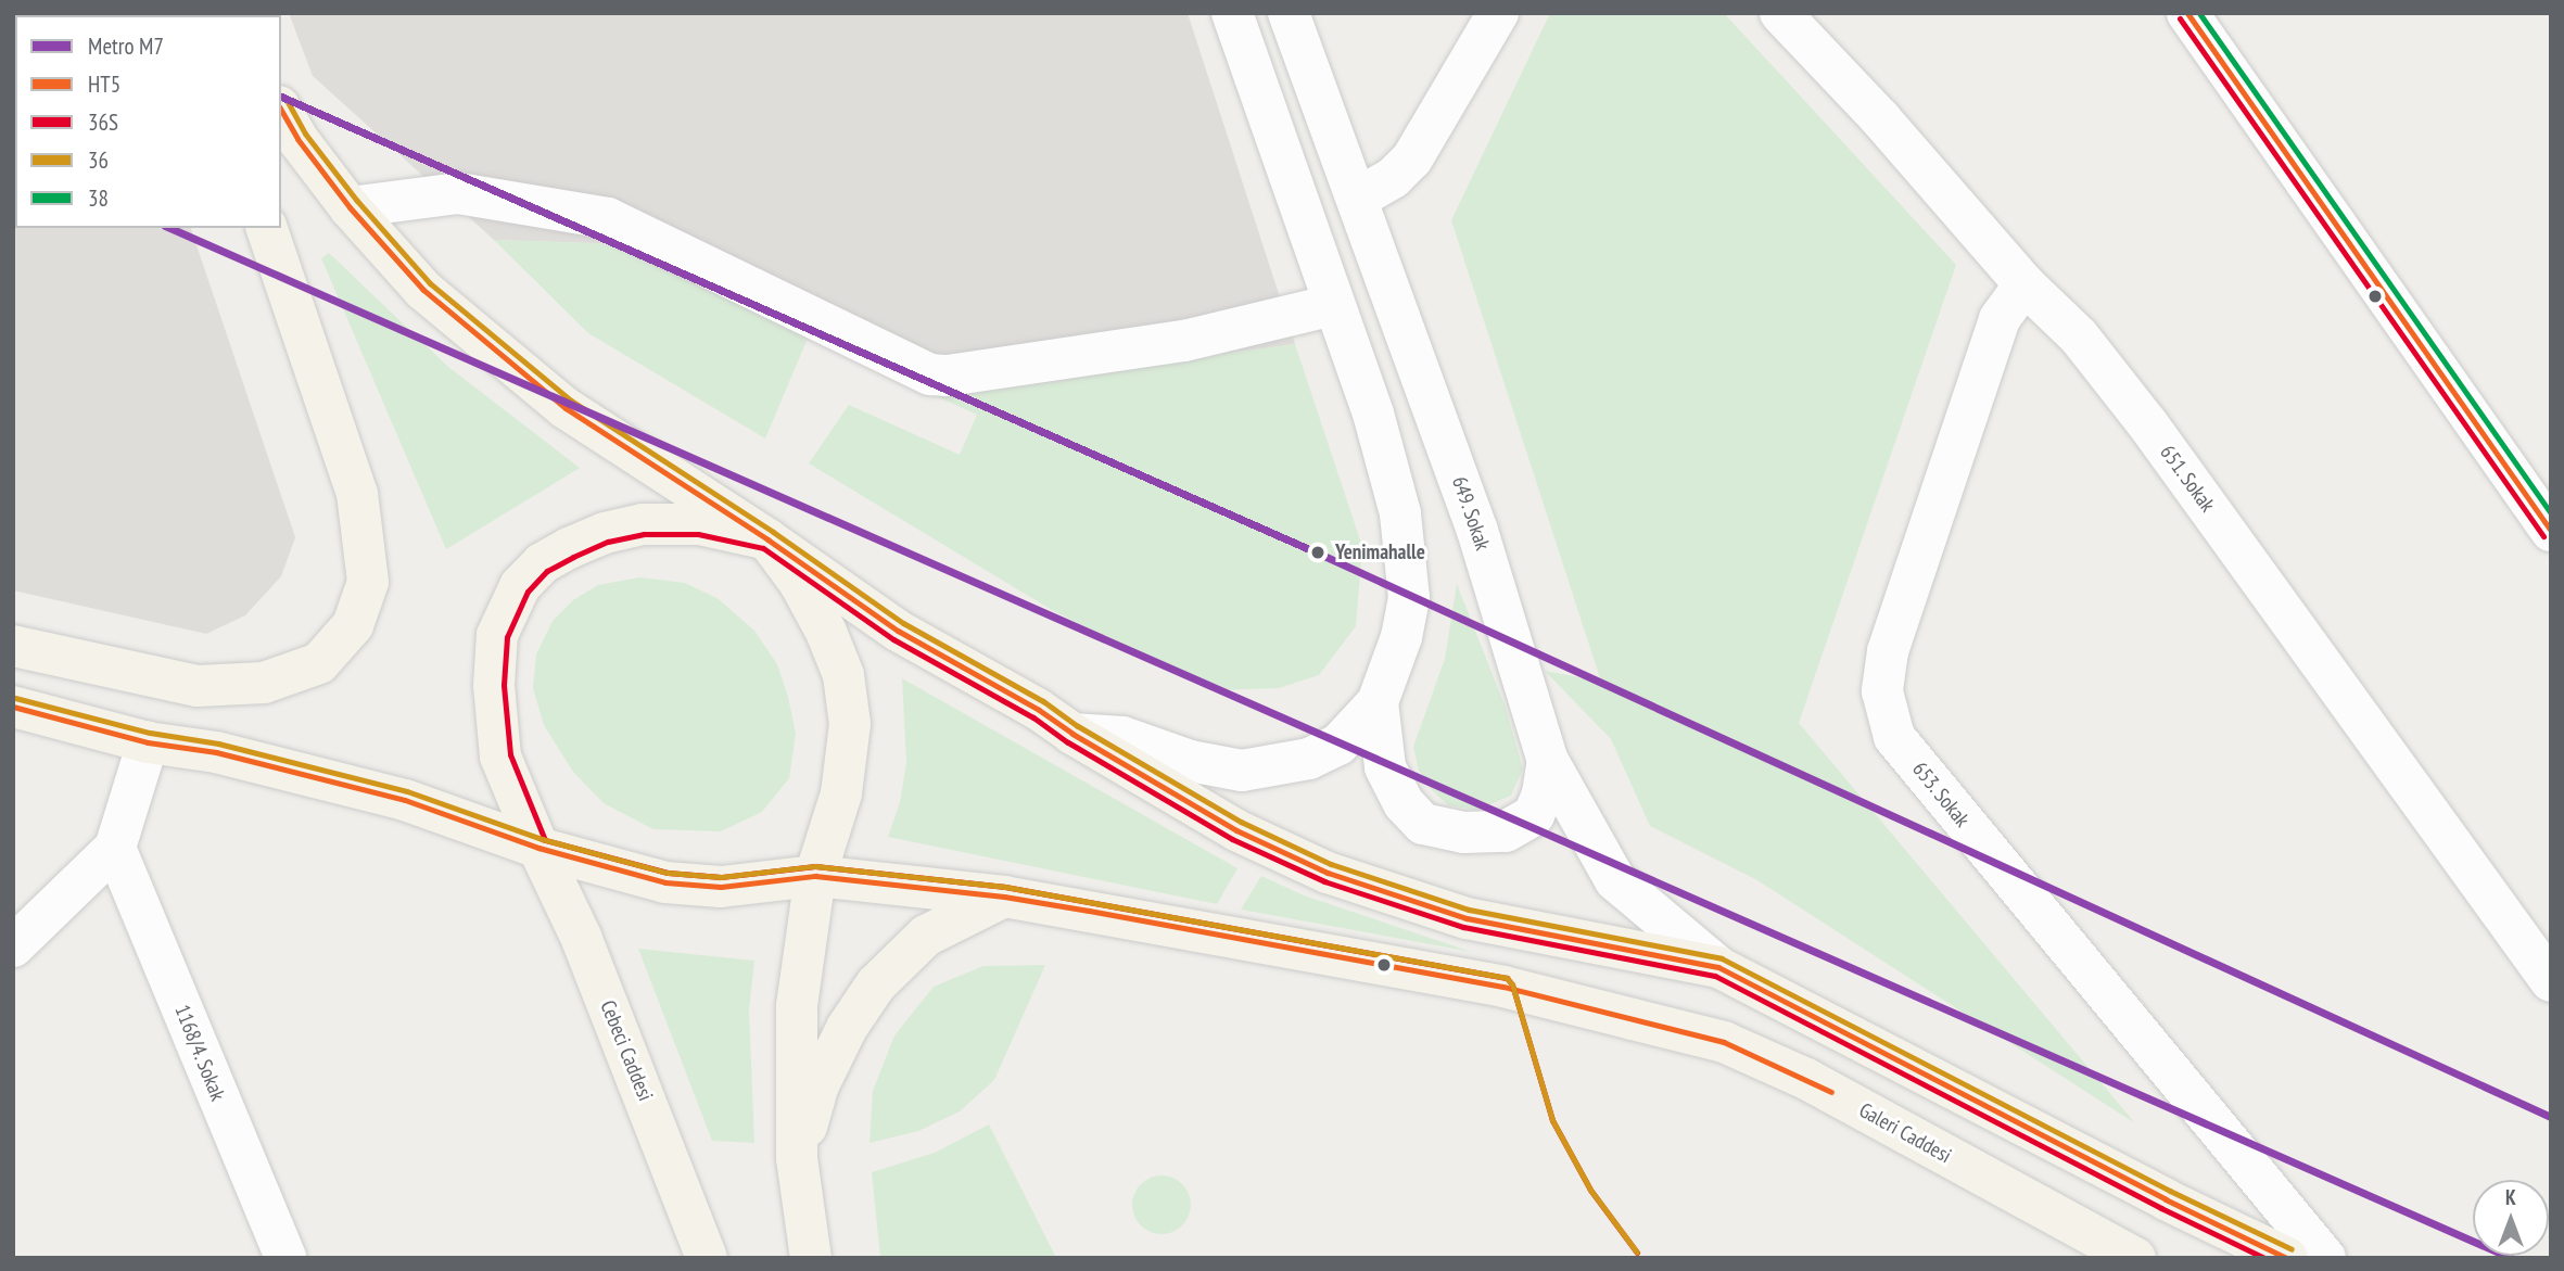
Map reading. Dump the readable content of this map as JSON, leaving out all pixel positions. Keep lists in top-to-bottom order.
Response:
{
  "streets": {
    "main road": ["Cebeci Caddesi", "Galeri Caddesi"],
    "street": [
      "651. Sokak",
      "649. Sokak",
      "653. Sokak",
      "1168/4. Sokak"
    ]
  },
  "crossings": [
    ["651. Sokak", "653. Sokak"],
    ["Cebeci Caddesi", "Galeri Caddesi"]
  ],
  "places": ["Yenimahalle"],
  "lines": [
    "transit line HT5",
    "transit line 38",
    "transit line 36S",
    "metro line M7",
    "transit line 36"
  ],
  "legend": [
    "Metro M7",
    "HT5",
    "36S",
    "36",
    "38"
  ],
  "north": "top"
}
